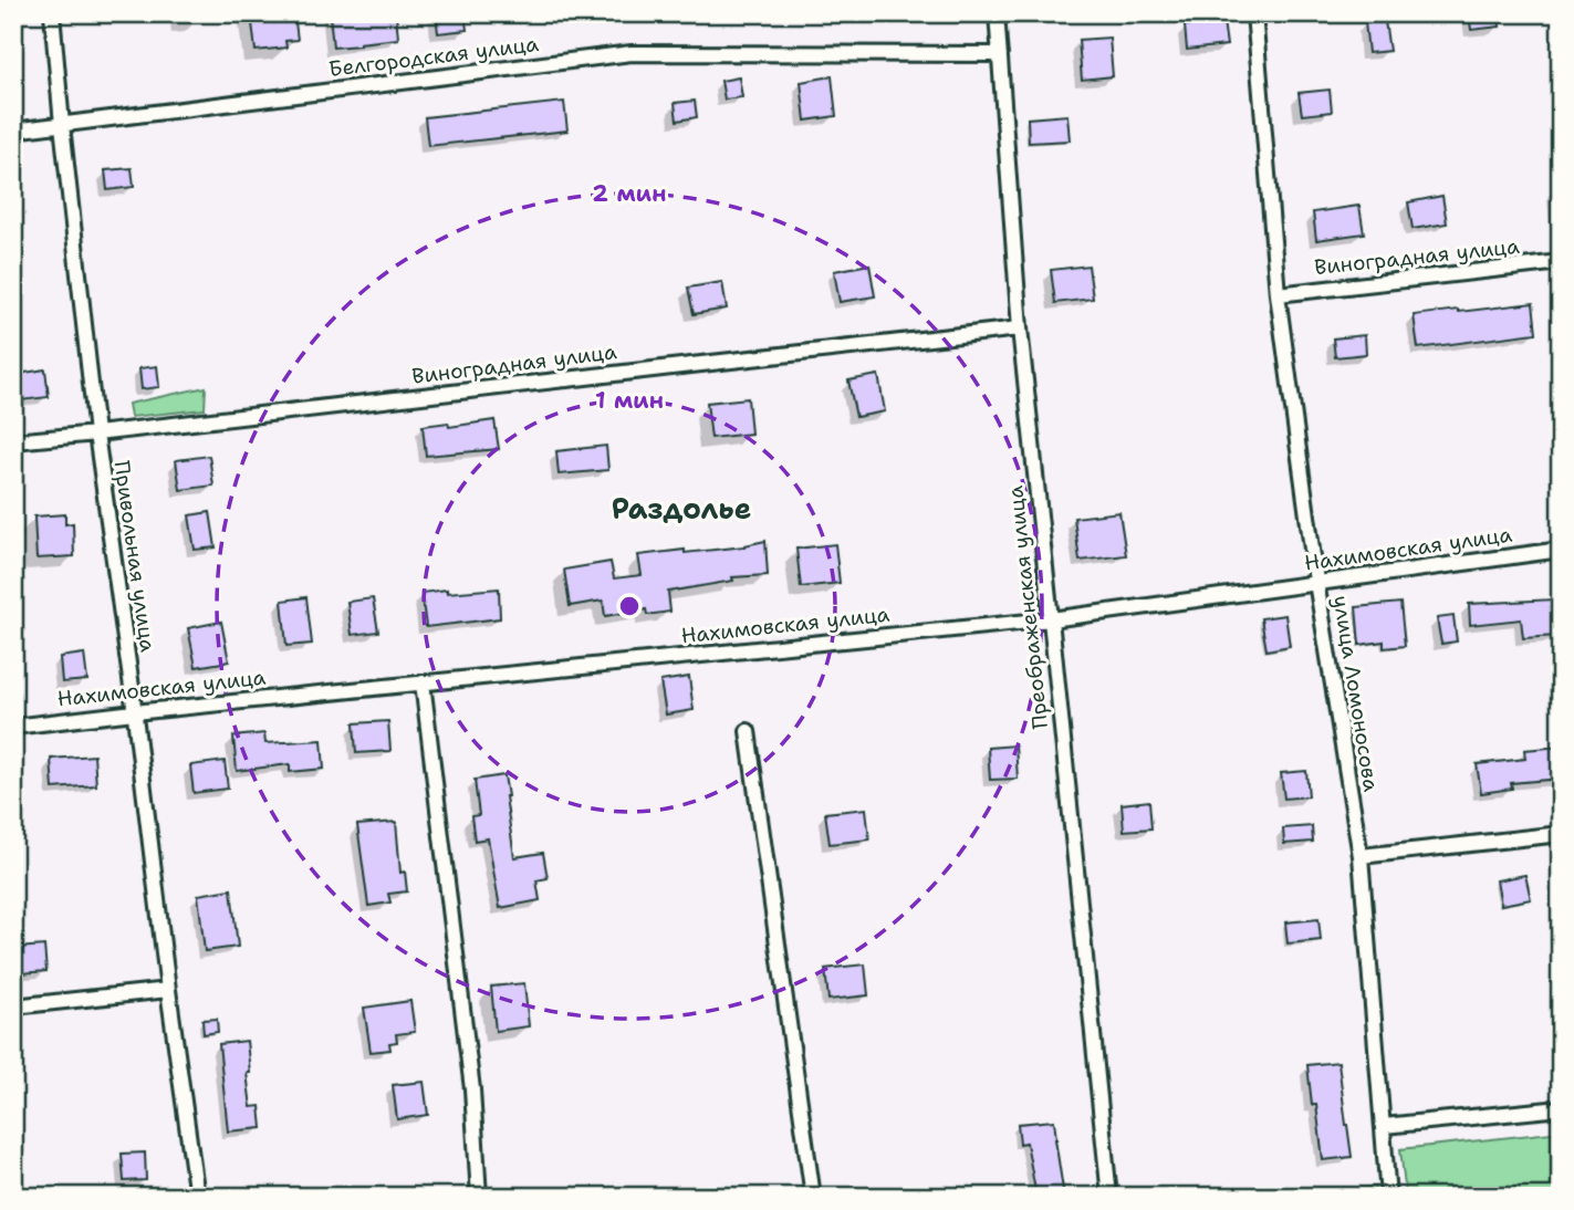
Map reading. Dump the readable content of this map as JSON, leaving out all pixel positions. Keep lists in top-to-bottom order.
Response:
{
  "streets": {
    "street": [
      "Белгородская улица",
      "Виноградная улица",
      "Нахимовская улица",
      "Привольная улица",
      "Преображенская улица",
      "улица Ломоносова"
    ]
  },
  "crossings": [
    ["Белгородская улица", "Привольная улица"],
    ["Белгородская улица", "Преображенская улица"],
    ["Виноградная улица", "Привольная улица"],
    ["Виноградная улица", "Преображенская улица"],
    ["Виноградная улица", "улица Ломоносова"],
    ["Нахимовская улица", "Привольная улица"],
    ["Нахимовская улица", "Преображенская улица"],
    ["Нахимовская улица", "улица Ломоносова"]
  ],
  "districts": ["Раздолье"],
  "rings": ["2 мин", "1 мин"]
}
